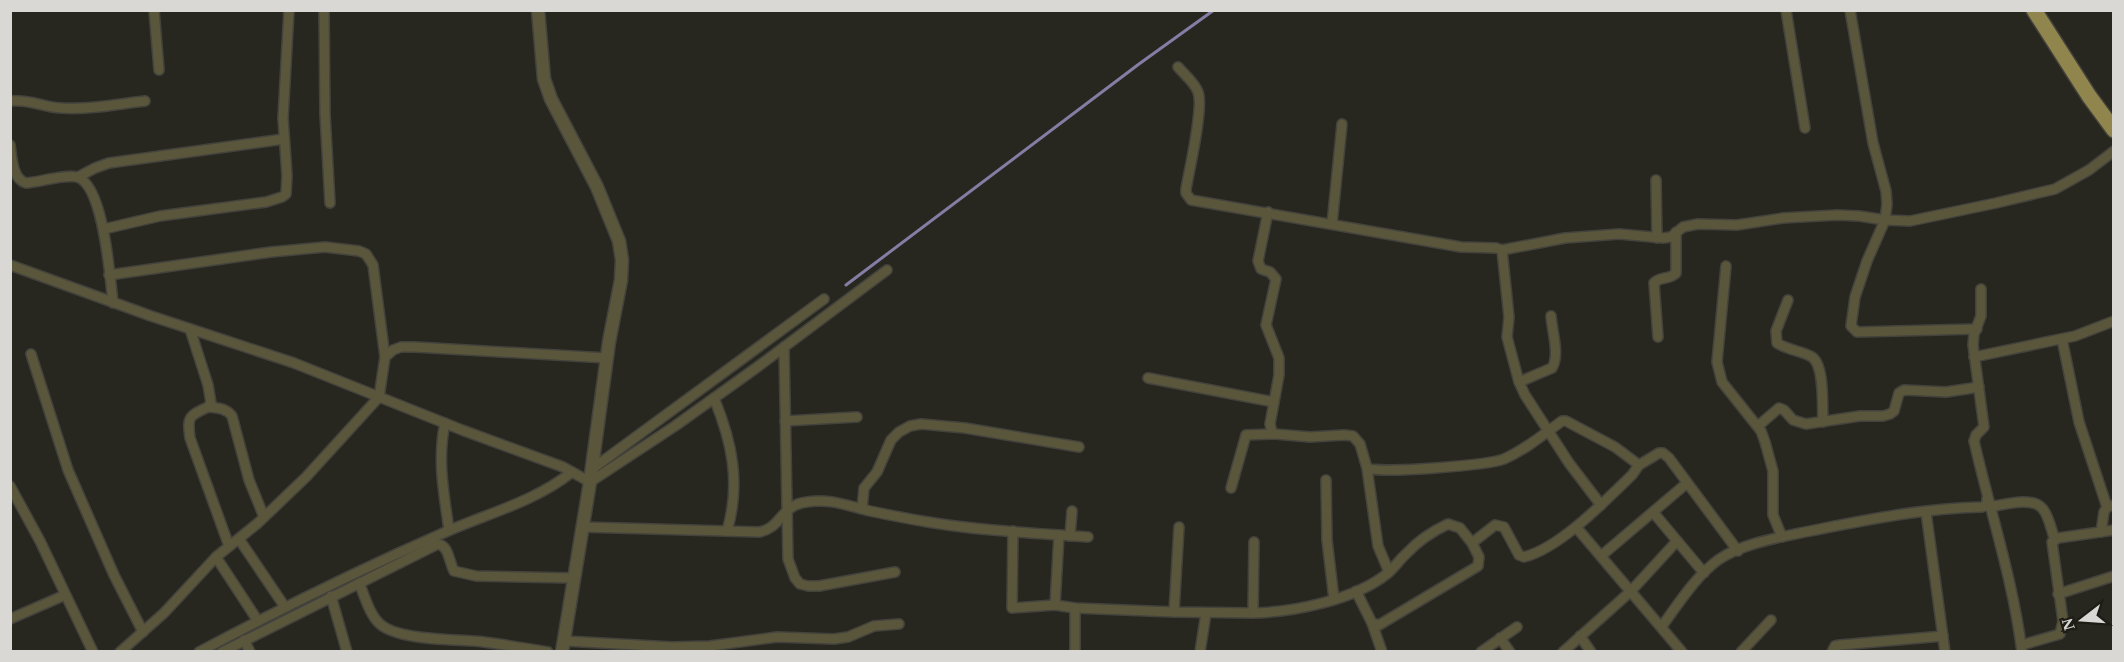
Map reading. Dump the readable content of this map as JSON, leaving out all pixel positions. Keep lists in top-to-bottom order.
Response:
{
  "north": "left"
}
